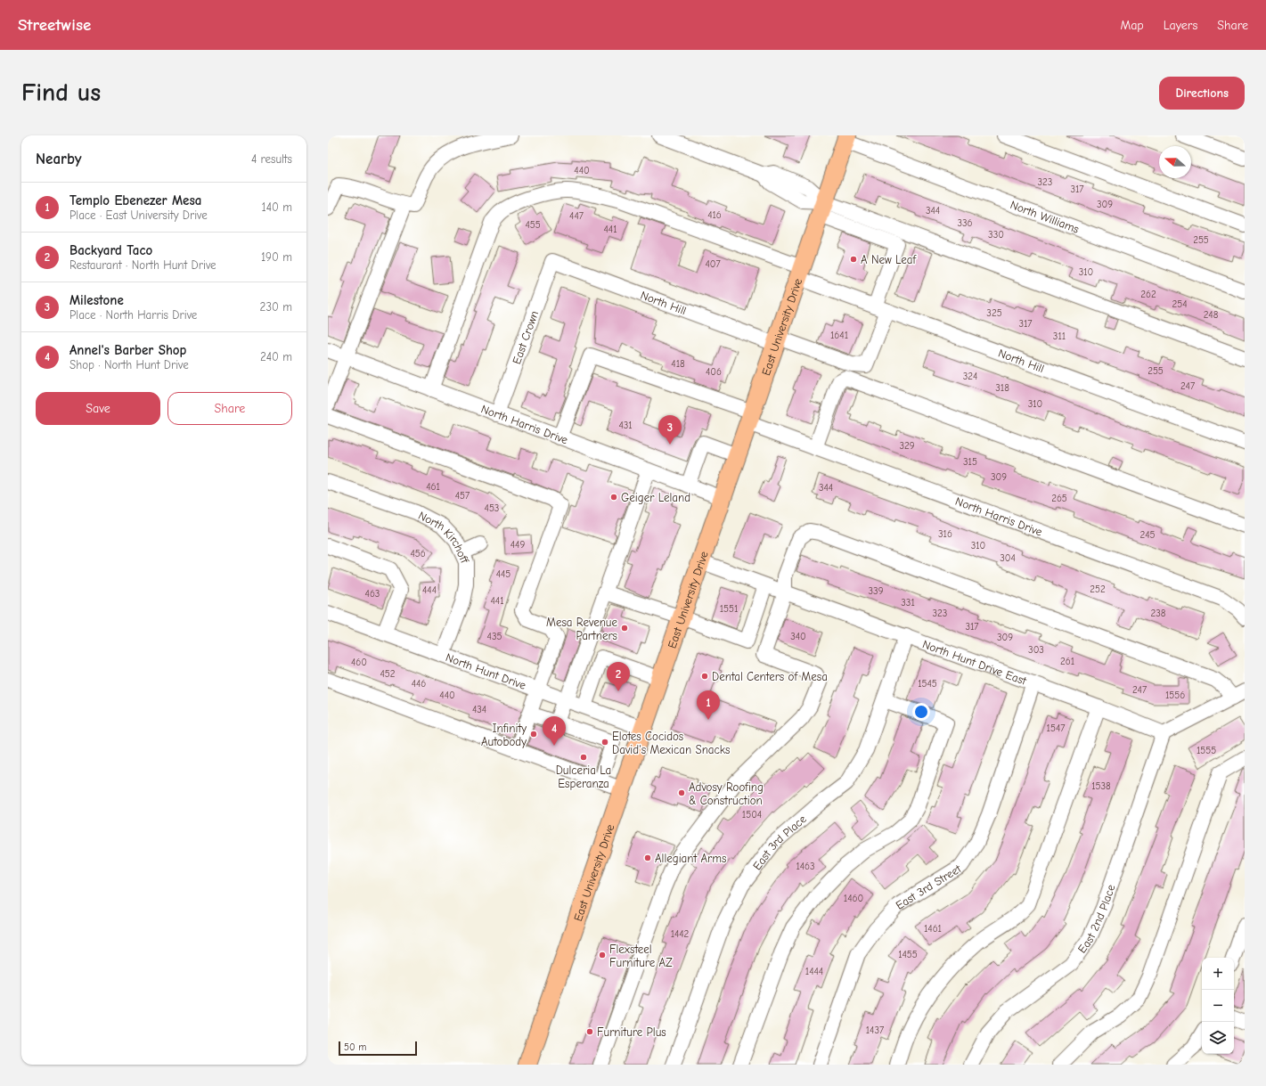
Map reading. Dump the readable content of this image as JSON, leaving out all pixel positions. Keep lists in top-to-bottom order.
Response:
{
  "streets": {
    "main road": ["East University Drive"],
    "street": [
      "North Williams",
      "North Hill",
      "East Crown",
      "North Harris Drive",
      "North Kirchoff",
      "North Hunt Drive East",
      "North Hunt Drive",
      "East 3rd Place",
      "East 3rd Street",
      "East 2nd Place"
    ]
  },
  "crossings": [
    ["North Williams", "East University Drive"],
    ["North Hill", "East University Drive"],
    ["North Hill", "East Crown"],
    ["North Hill", "North Harris Drive"],
    ["East University Drive", "North Harris Drive"],
    ["East University Drive", "North Hunt Drive East"],
    ["East University Drive", "North Hunt Drive"],
    ["East Crown", "North Harris Drive"],
    ["North Kirchoff", "North Hunt Drive"],
    ["North Hunt Drive East", "East 3rd Place"],
    ["North Hunt Drive East", "East 3rd Street"],
    ["North Hunt Drive East", "East 2nd Place"]
  ],
  "places": [
    "A New Leaf",
    "Geiger Leland",
    "Mesa Revenue Partners",
    "Dental Centers of Mesa",
    "Infinity Autobody",
    "Elotes Cocidos David's Mexican Snacks",
    "Dulceria La Esperanza",
    "Advosy Roofing & Construction",
    "Allegiant Arms",
    "Flexsteel Furniture AZ",
    "Furniture Plus"
  ],
  "house_numbers": [
    "440",
    "323",
    "317",
    "309",
    "344",
    "416",
    "447",
    "336",
    "455",
    "441",
    "330",
    "255",
    "407",
    "310",
    "262",
    "254",
    "325",
    "248",
    "317",
    "1641",
    "311",
    "418",
    "255",
    "406",
    "324",
    "247",
    "318",
    "310",
    "431",
    "329",
    "315",
    "309",
    "461",
    "344",
    "457",
    "265",
    "453",
    "316",
    "245",
    "449",
    "310",
    "456",
    "304",
    "445",
    "252",
    "444",
    "339",
    "463",
    "441",
    "331",
    "1551",
    "323",
    "238",
    "317",
    "435",
    "340",
    "309",
    "303",
    "261",
    "460",
    "452",
    "446",
    "1545",
    "247",
    "440",
    "1556",
    "434",
    "1547",
    "1555",
    "1538",
    "1504",
    "1463",
    "1460",
    "1461",
    "1442",
    "1455",
    "1444",
    "1437"
  ],
  "scale_bar": "50 m",
  "north": "left",
  "page": {
    "header": "Streetwise",
    "nav": ["Map", "Layers", "Share"],
    "buttons": [
      "Directions",
      ["Save", "Share"]
    ],
    "title": "Find us",
    "heading": ["Nearby", "4 results"],
    "list": [
      {
        "mark": "1",
        "name": "Templo Ebenezer Mesa",
        "note": "Place · East University Drive",
        "value": "140 m"
      },
      {
        "mark": "2",
        "name": "Backyard Taco",
        "note": "Restaurant · North Hunt Drive",
        "value": "190 m"
      },
      {
        "mark": "3",
        "name": "Milestone",
        "note": "Place · North Harris Drive",
        "value": "230 m"
      },
      {
        "mark": "4",
        "name": "Annel's Barber Shop",
        "note": "Shop · North Hunt Drive",
        "value": "240 m"
      }
    ],
    "pins": [
      "3",
      "2",
      "1",
      "4"
    ],
    "map_buttons": ["+", "−"],
    "scale": "50 m"
  }
}
